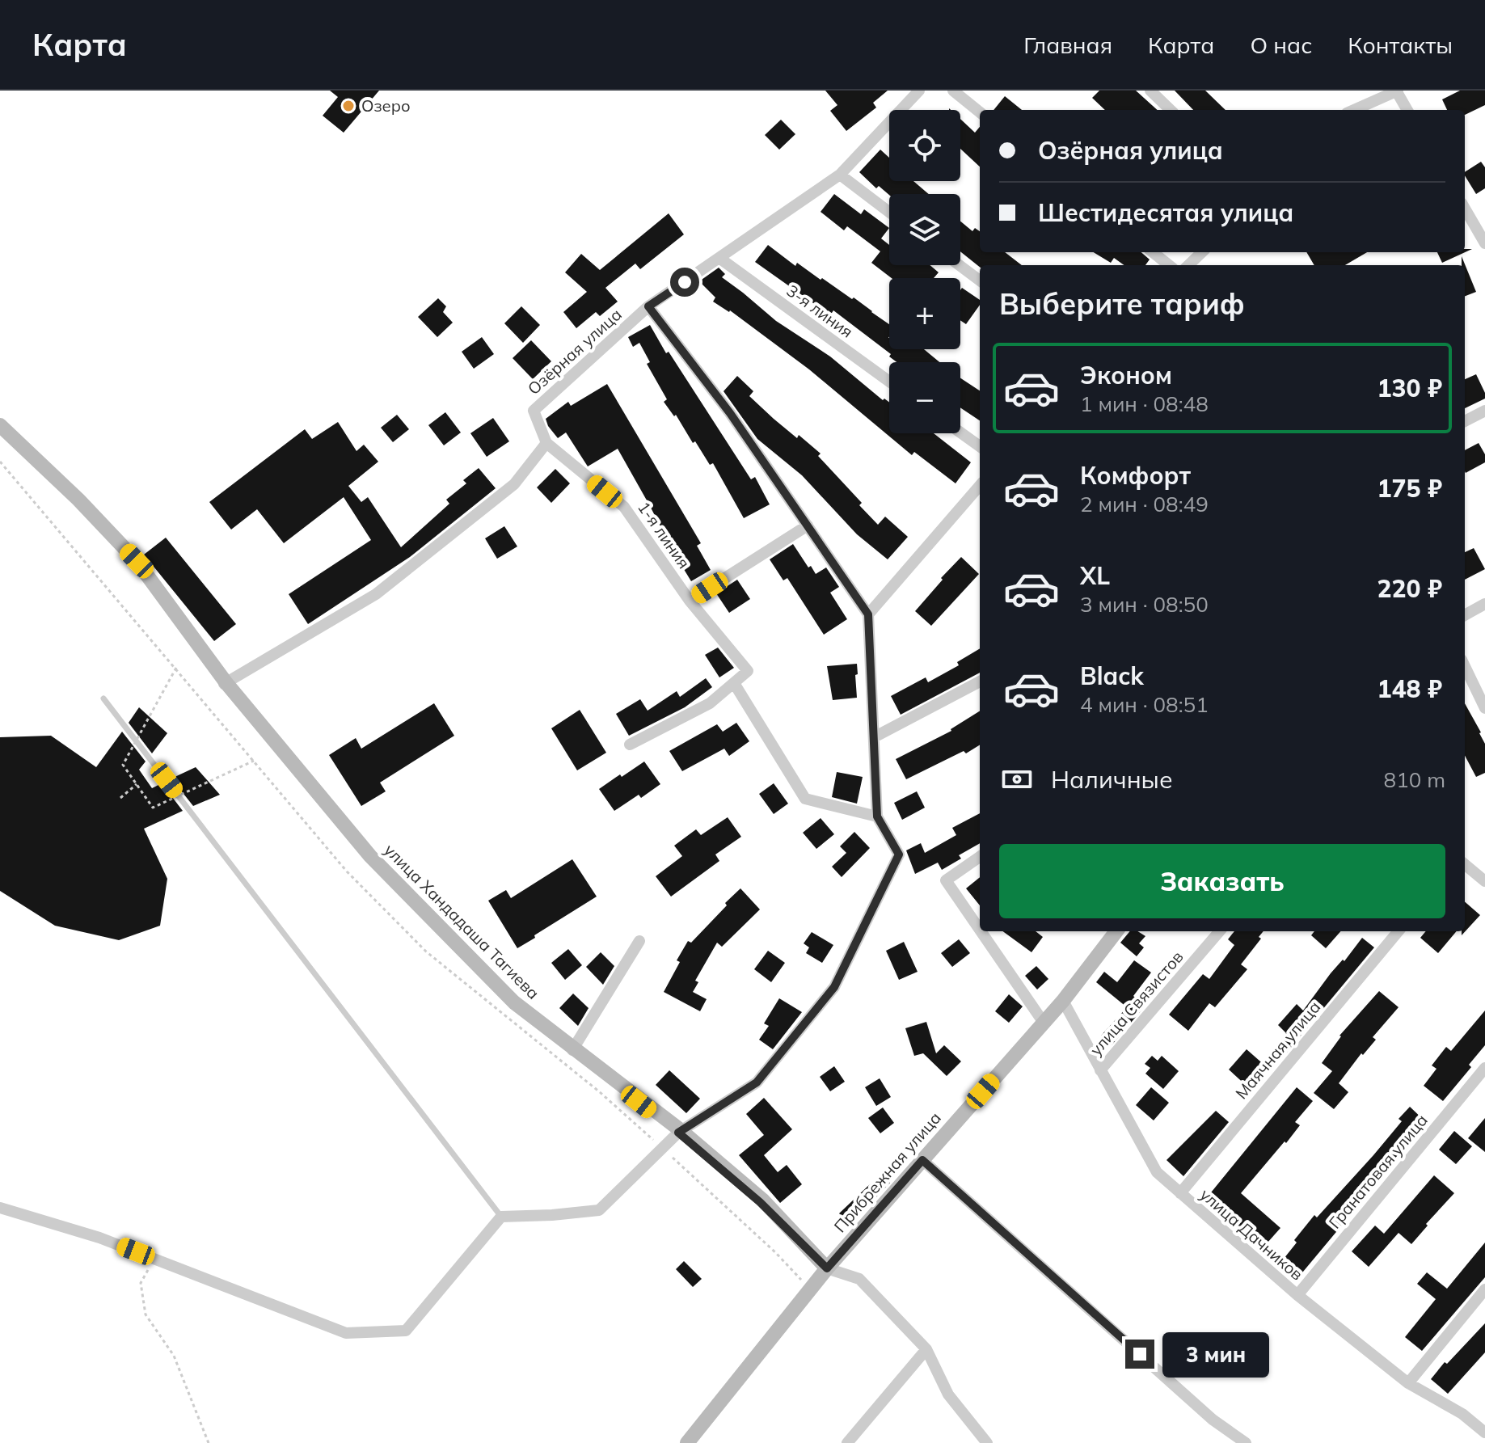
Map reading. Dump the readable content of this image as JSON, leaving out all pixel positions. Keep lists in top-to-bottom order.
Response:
{
  "streets": {
    "street": [
      "3-я линия",
      "Озёрная улица",
      "1-я линия",
      "улица Хандадаша Тагиева",
      "улица Связистов",
      "Маячная улица",
      "Гранатовая улица",
      "Прибрежная улица",
      "улица Дачников"
    ]
  },
  "crossings": [
    ["3-я линия", "Озёрная улица"],
    ["Озёрная улица", "1-я линия"],
    ["улица Хандадаша Тагиева", "Прибрежная улица"],
    ["улица Связистов", "улица Дачников"],
    ["Маячная улица", "улица Дачников"],
    ["Гранатовая улица", "улица Дачников"],
    ["Прибрежная улица", "улица Дачников"]
  ],
  "places": ["Озеро"],
  "page": {
    "header": "Карта",
    "nav": [
      "Главная",
      "Карта",
      "О нас",
      "Контакты"
    ],
    "map_buttons": ["+", "−"],
    "banner": ["Озёрная улица", "Шестидесятая улица"],
    "heading": "Выберите тариф",
    "list": [
      {
        "name": "Эконом",
        "note": "1 мин · 08:48",
        "value": "130 ₽"
      },
      {
        "name": "Комфорт",
        "note": "2 мин · 08:49",
        "value": "175 ₽"
      },
      {
        "name": "XL",
        "note": "3 мин · 08:50",
        "value": "220 ₽"
      },
      {
        "name": "Black",
        "note": "4 мин · 08:51",
        "value": "148 ₽"
      }
    ],
    "pay": ["Наличные", "810 m"],
    "buttons": "Заказать",
    "bubble": "3 мин"
  }
}
